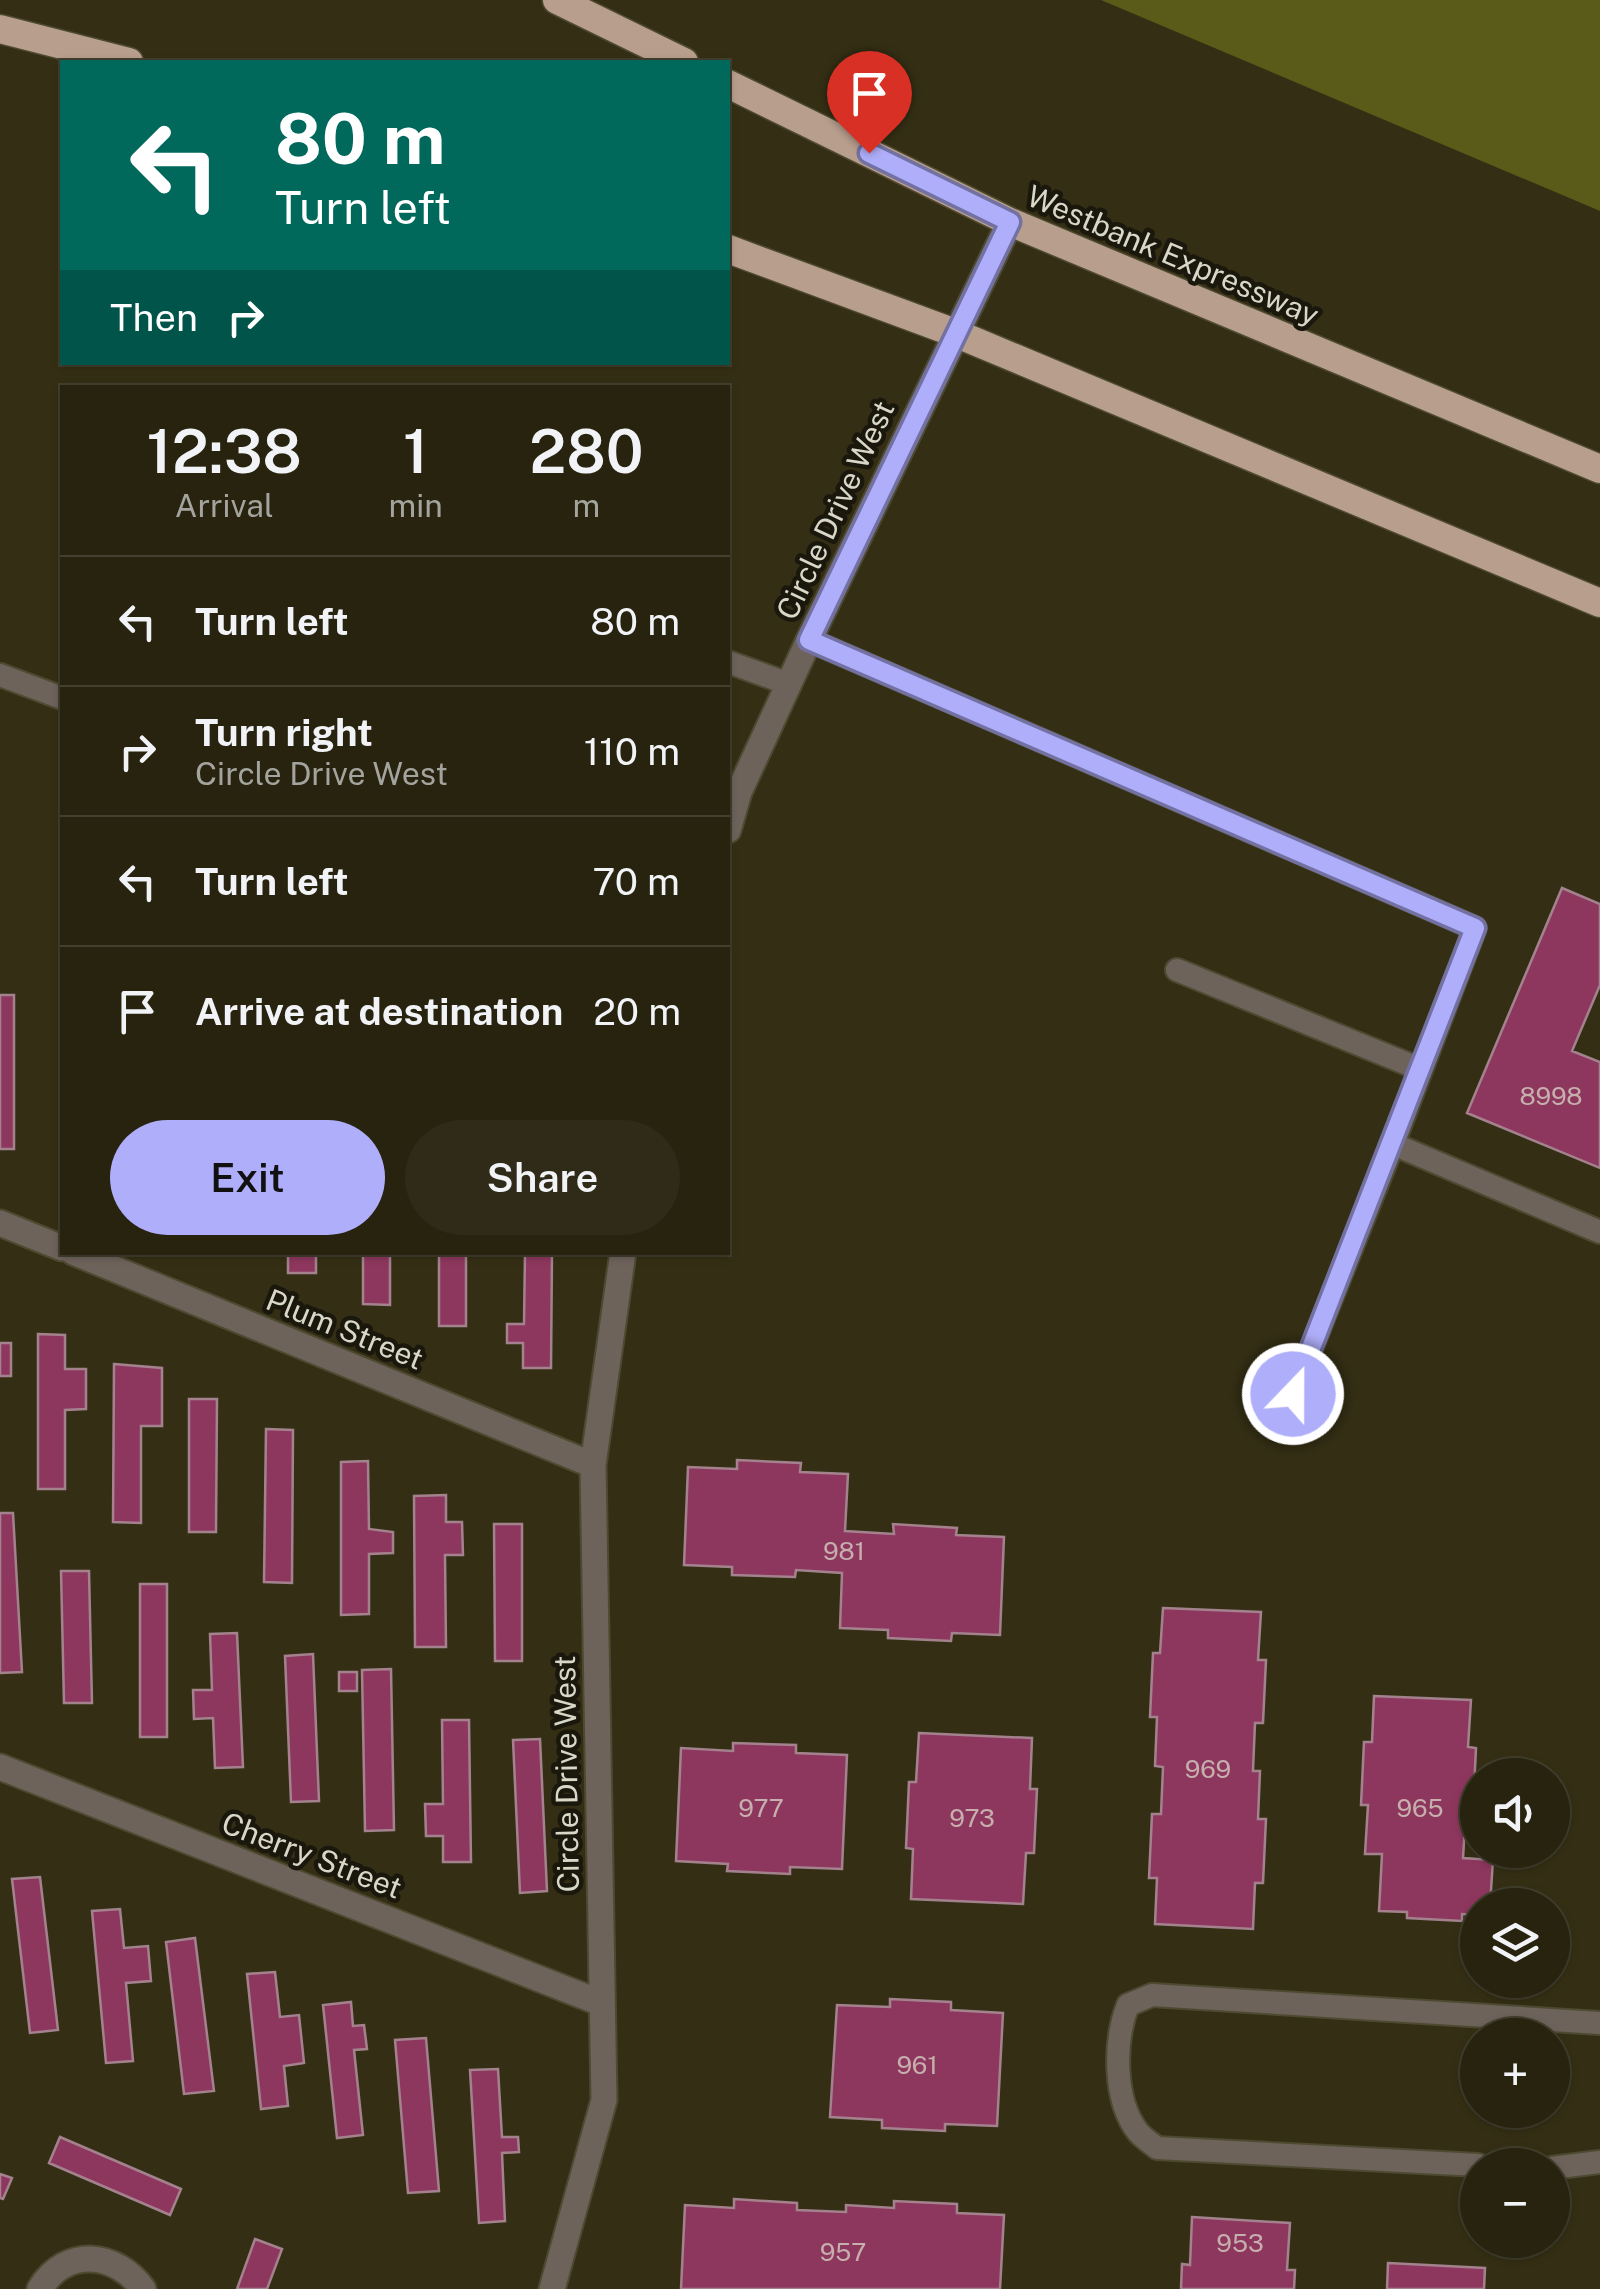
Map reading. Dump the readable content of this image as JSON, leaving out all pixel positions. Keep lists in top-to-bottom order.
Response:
{
  "streets": {
    "highway": ["Westbank Expressway"],
    "street": ["Circle Drive West", "Plum Street", "Cherry Street"]
  },
  "crossings": [
    ["Westbank Expressway", "Circle Drive West"],
    ["Circle Drive West", "Plum Street"],
    ["Circle Drive West", "Cherry Street"]
  ],
  "house_numbers": [
    "8998",
    "981",
    "969",
    "977",
    "965",
    "973",
    "961",
    "953",
    "957"
  ],
  "page": {
    "turn": ["80 m", "Turn left"],
    "then": "Then",
    "eta": [
      "12:38",
      "Arrival",
      "1",
      "min",
      "280",
      "m"
    ],
    "list": [
      {
        "name": "Turn left",
        "value": "80 m"
      },
      {
        "name": "Turn right",
        "note": "Circle Drive West",
        "value": "110 m"
      },
      {
        "name": "Turn left",
        "value": "70 m"
      },
      {
        "name": "Arrive at destination",
        "value": "20 m"
      }
    ],
    "buttons": ["Exit", "Share"],
    "map_buttons": ["+", "−"]
  }
}
